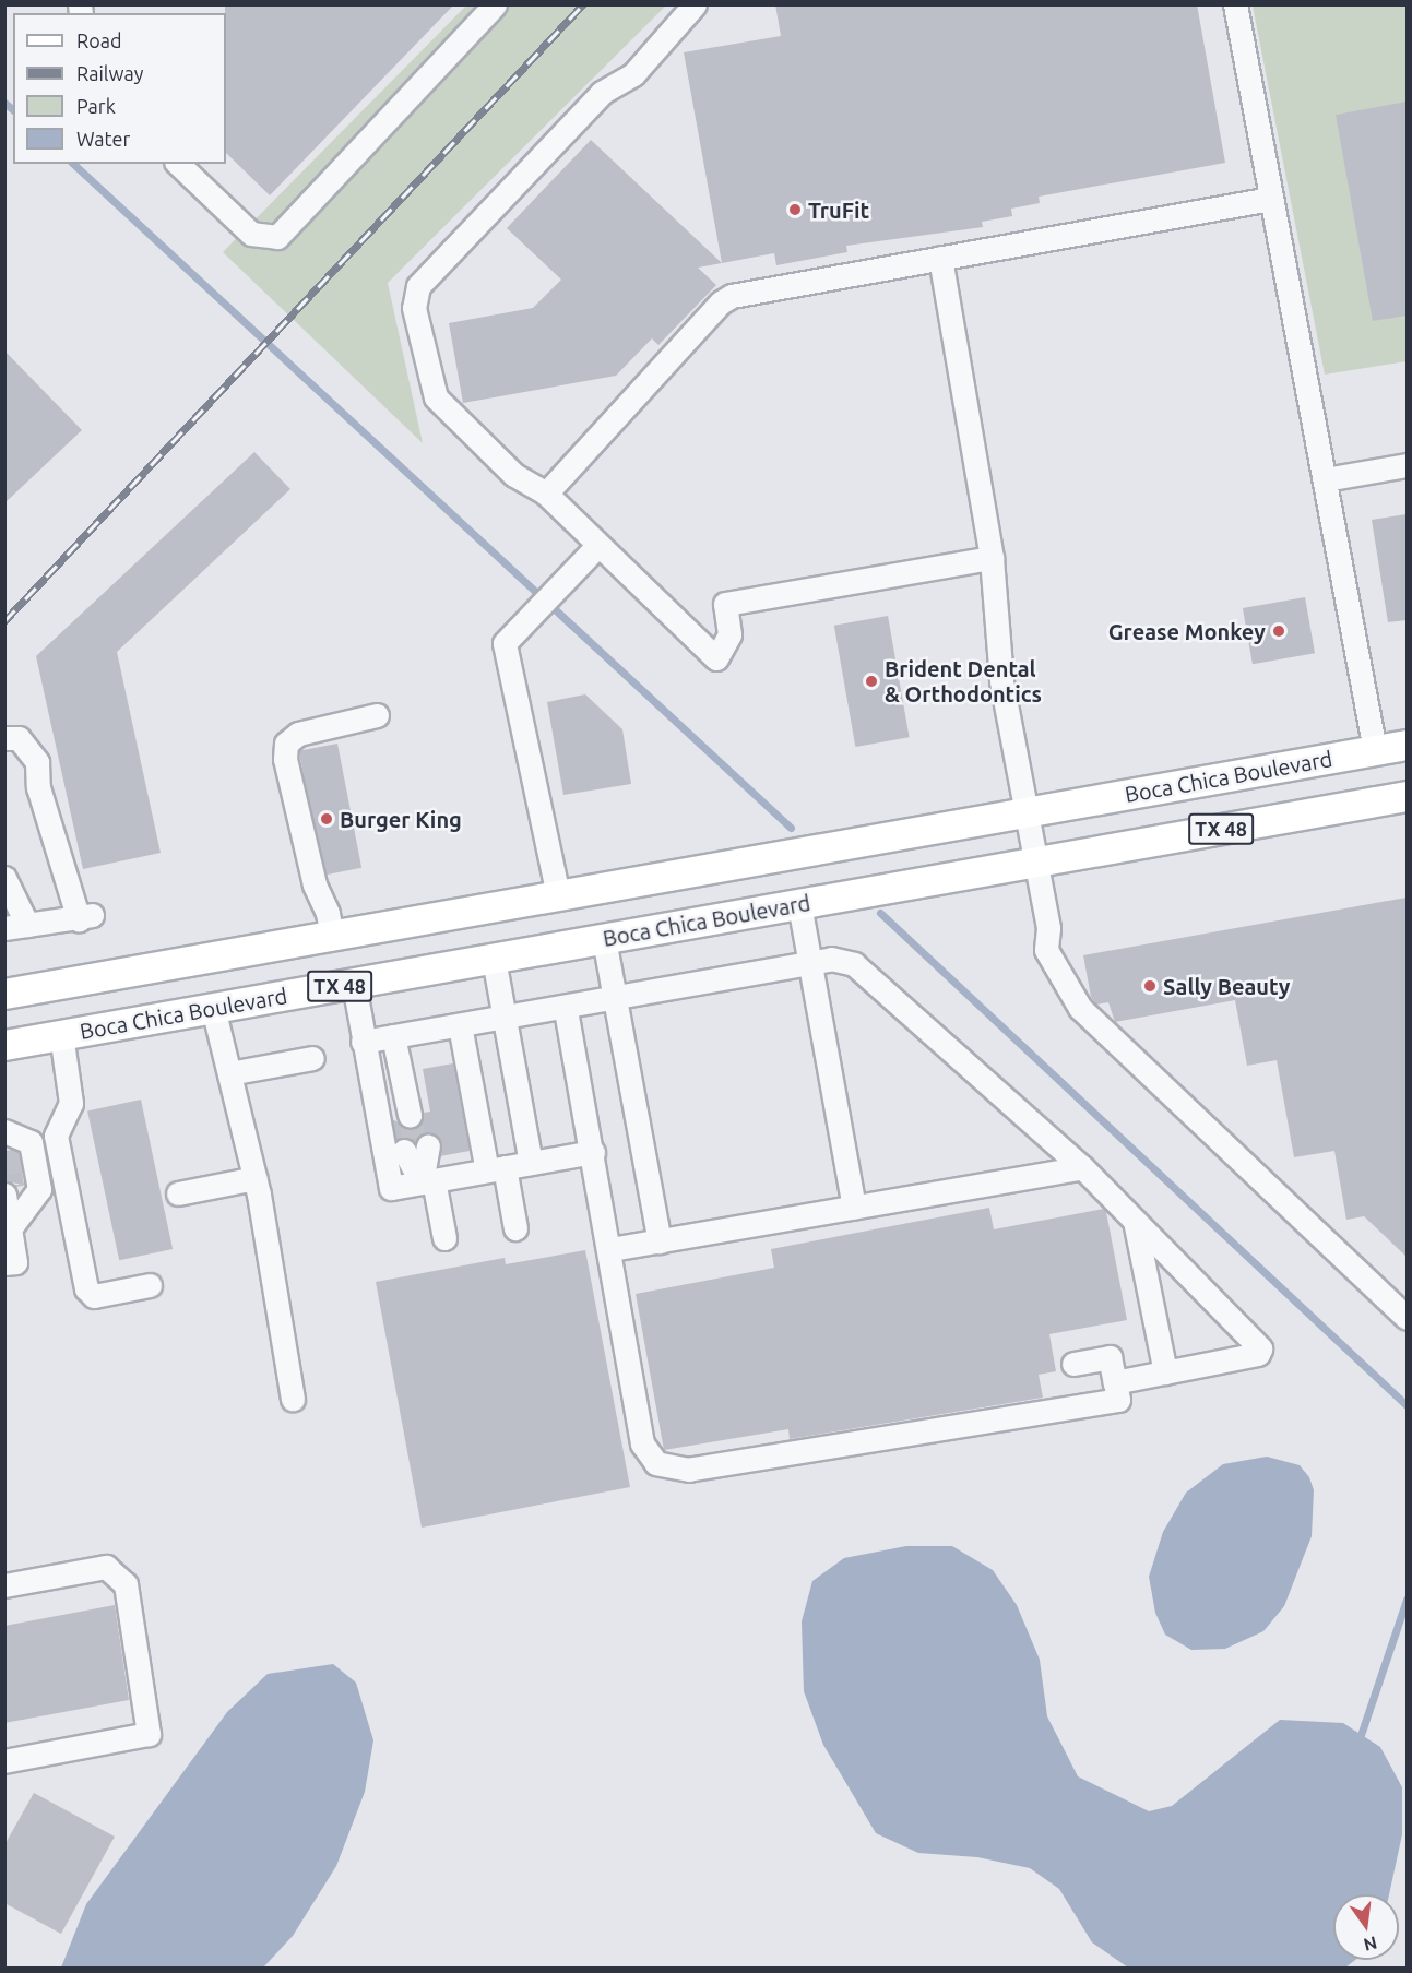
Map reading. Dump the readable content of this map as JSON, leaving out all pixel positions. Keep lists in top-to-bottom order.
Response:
{
  "streets": {
    "main road": ["Boca Chica Boulevard", "TX 48"]
  },
  "places": [
    "TruFit",
    "Grease Monkey",
    "Brident Dental & Orthodontics",
    "Burger King",
    "Sally Beauty"
  ],
  "legend": [
    "Road",
    "Railway",
    "Park",
    "Water"
  ],
  "north": "bottom"
}
